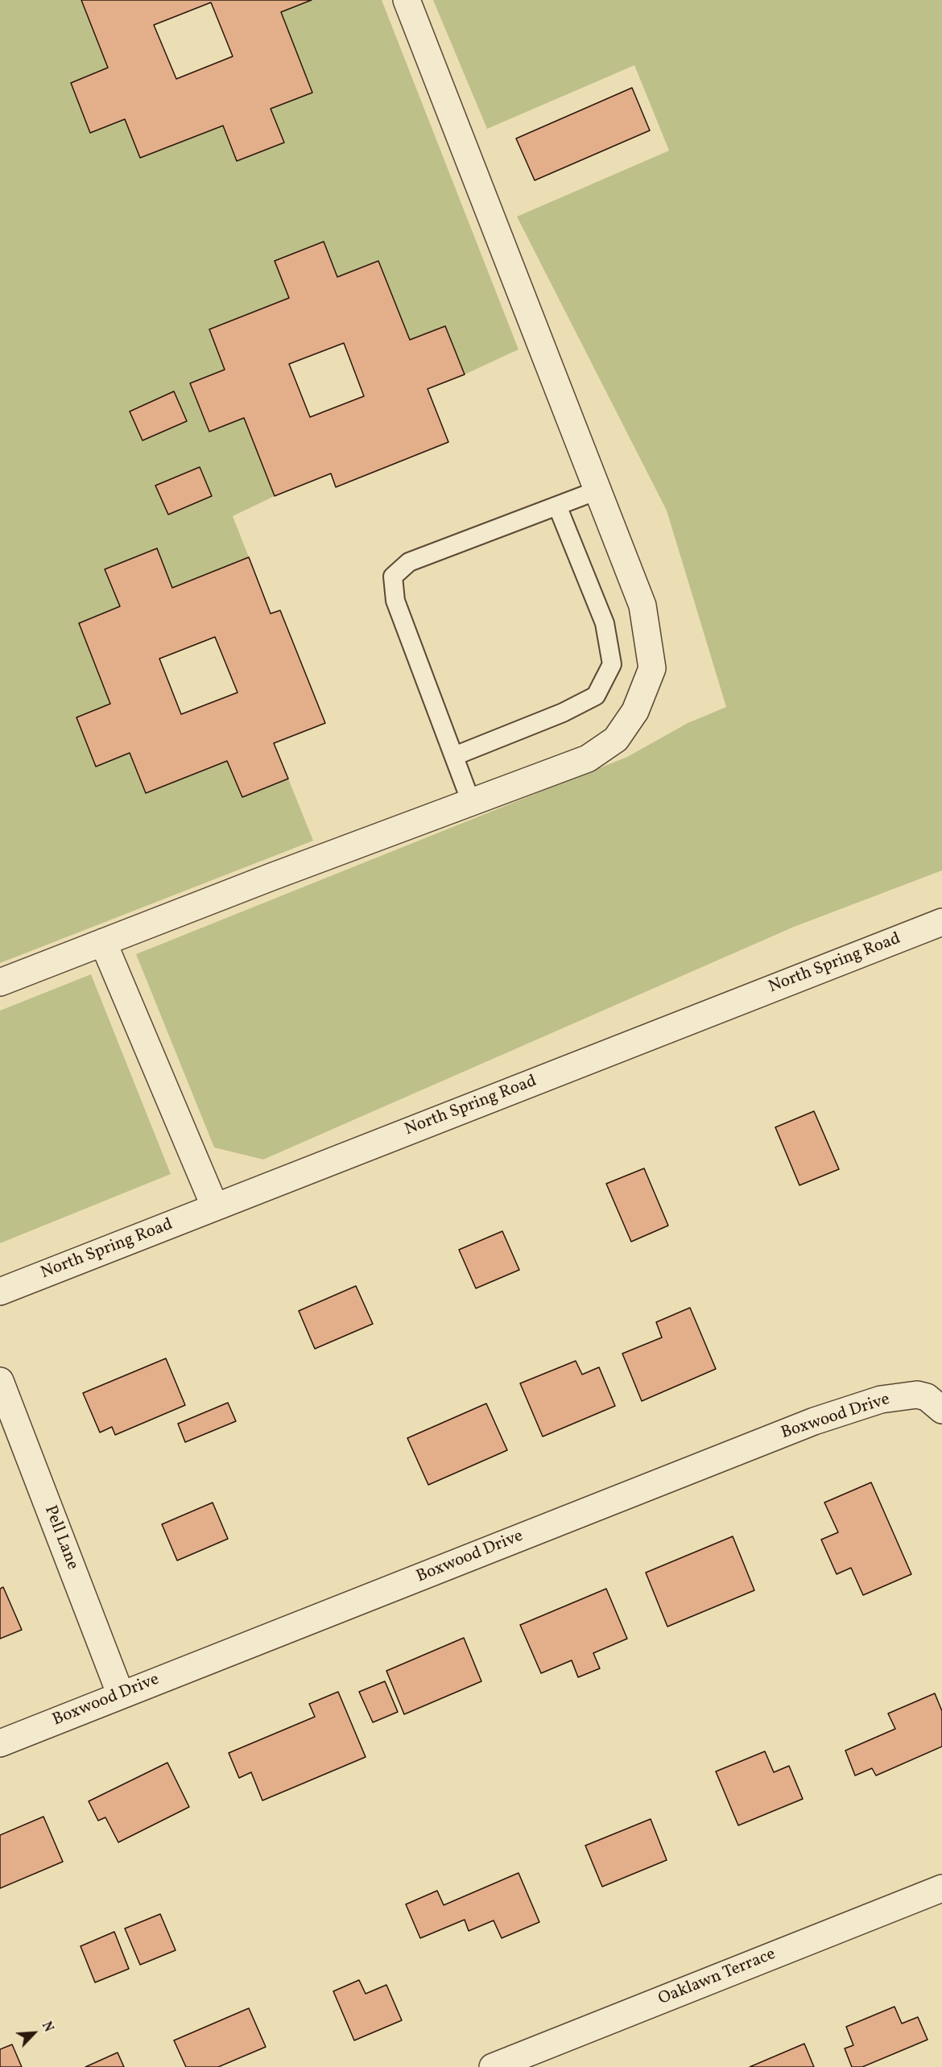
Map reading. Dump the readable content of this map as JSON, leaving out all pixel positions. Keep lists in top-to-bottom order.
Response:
{
  "streets": {
    "street": [
      "North Spring Road",
      "Boxwood Drive",
      "Pell Lane",
      "Oaklawn Terrace"
    ]
  },
  "crossings": [
    ["Boxwood Drive", "Pell Lane"]
  ],
  "north": "top right"
}
